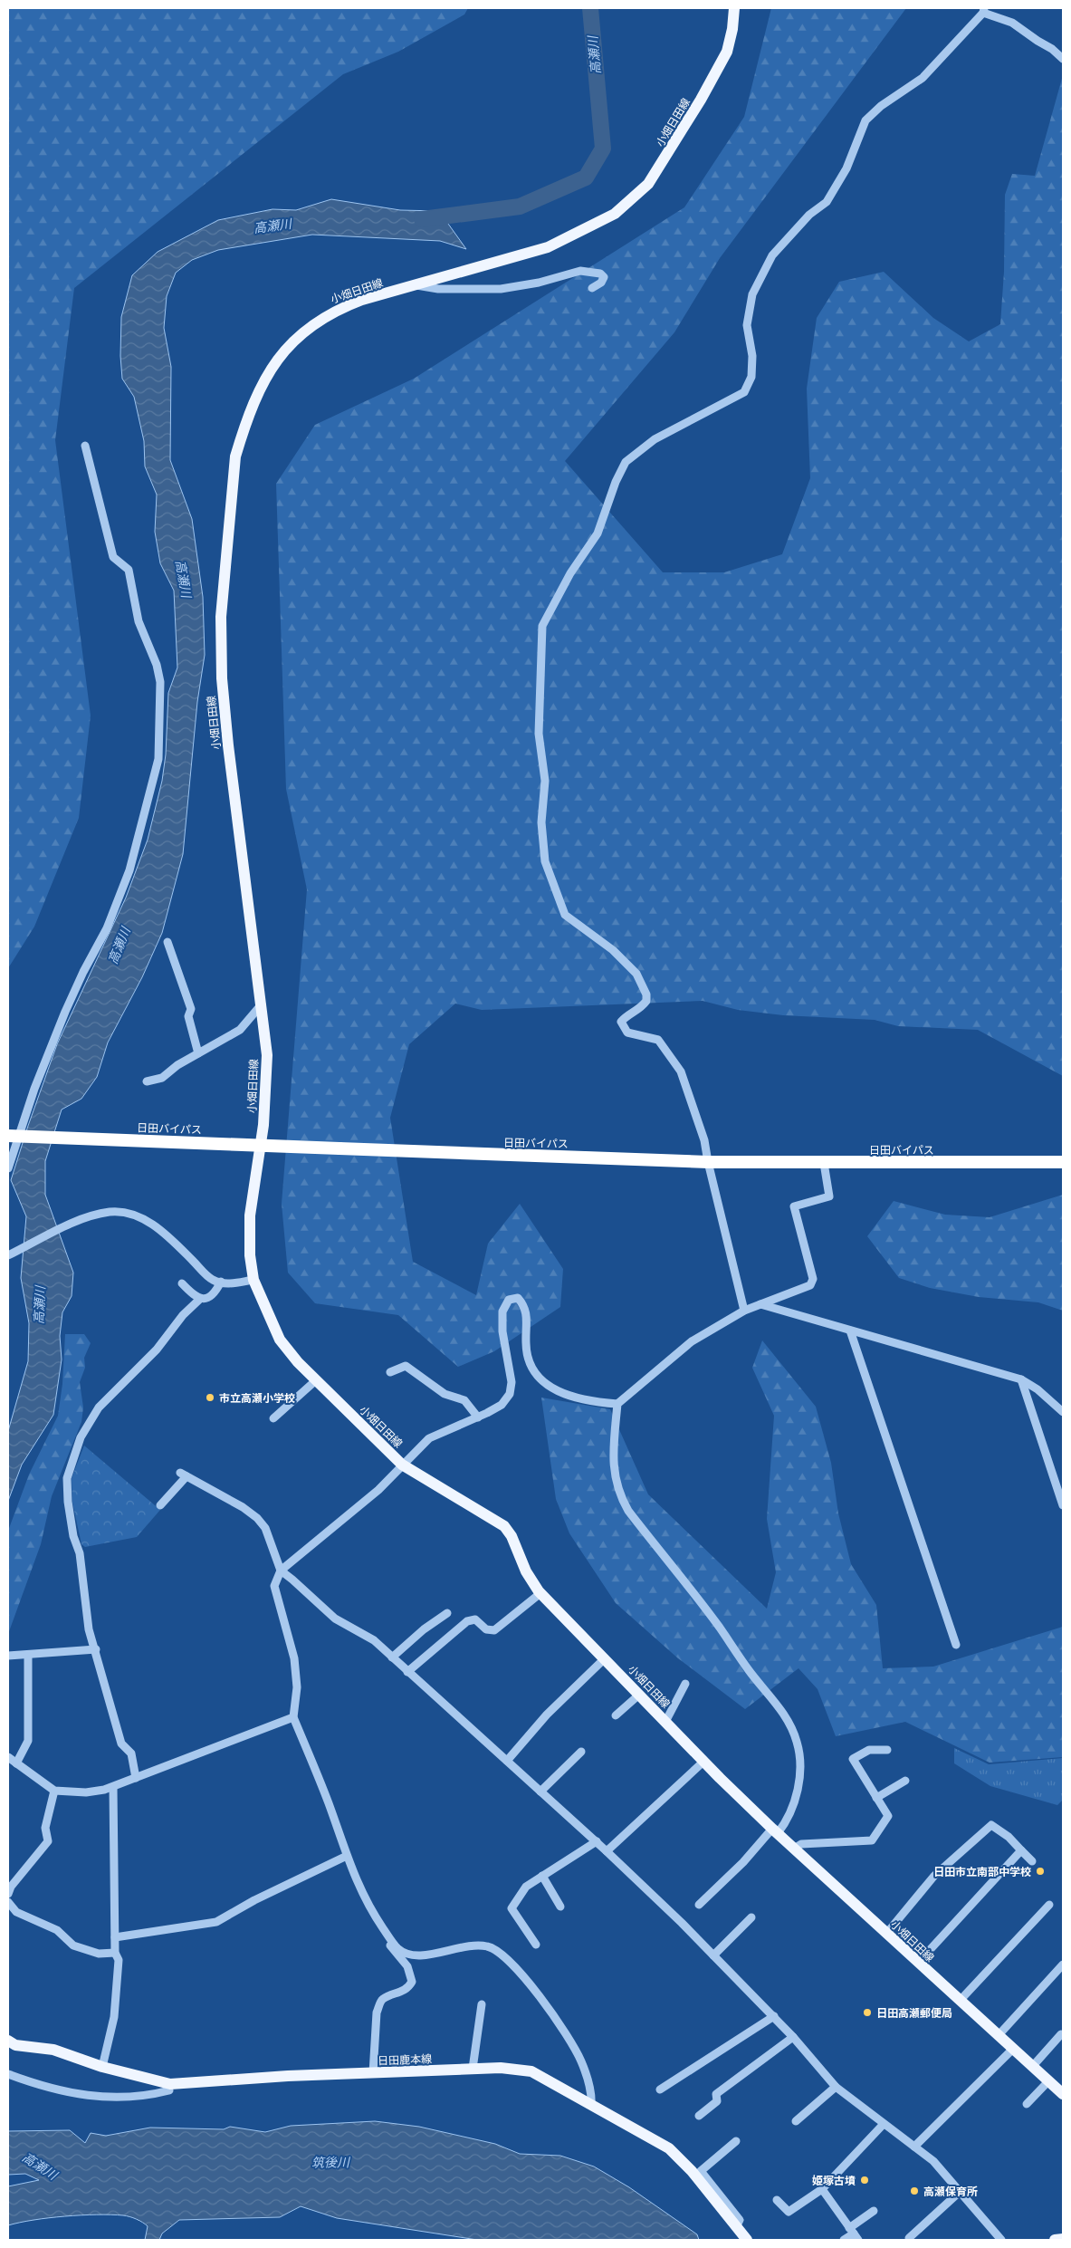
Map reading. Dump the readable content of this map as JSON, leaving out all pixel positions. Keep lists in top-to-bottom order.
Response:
{
  "streets": {
    "highway": ["日田バイパス"],
    "main road": ["小畑日田線", "日田鹿本線"]
  },
  "water": ["高瀬川", "筑後川"],
  "places": [
    "市立高瀬小学校",
    "日田市立南部中学校",
    "日田高瀬郵便局",
    "姫塚古墳",
    "高瀬保育所"
  ]
}
